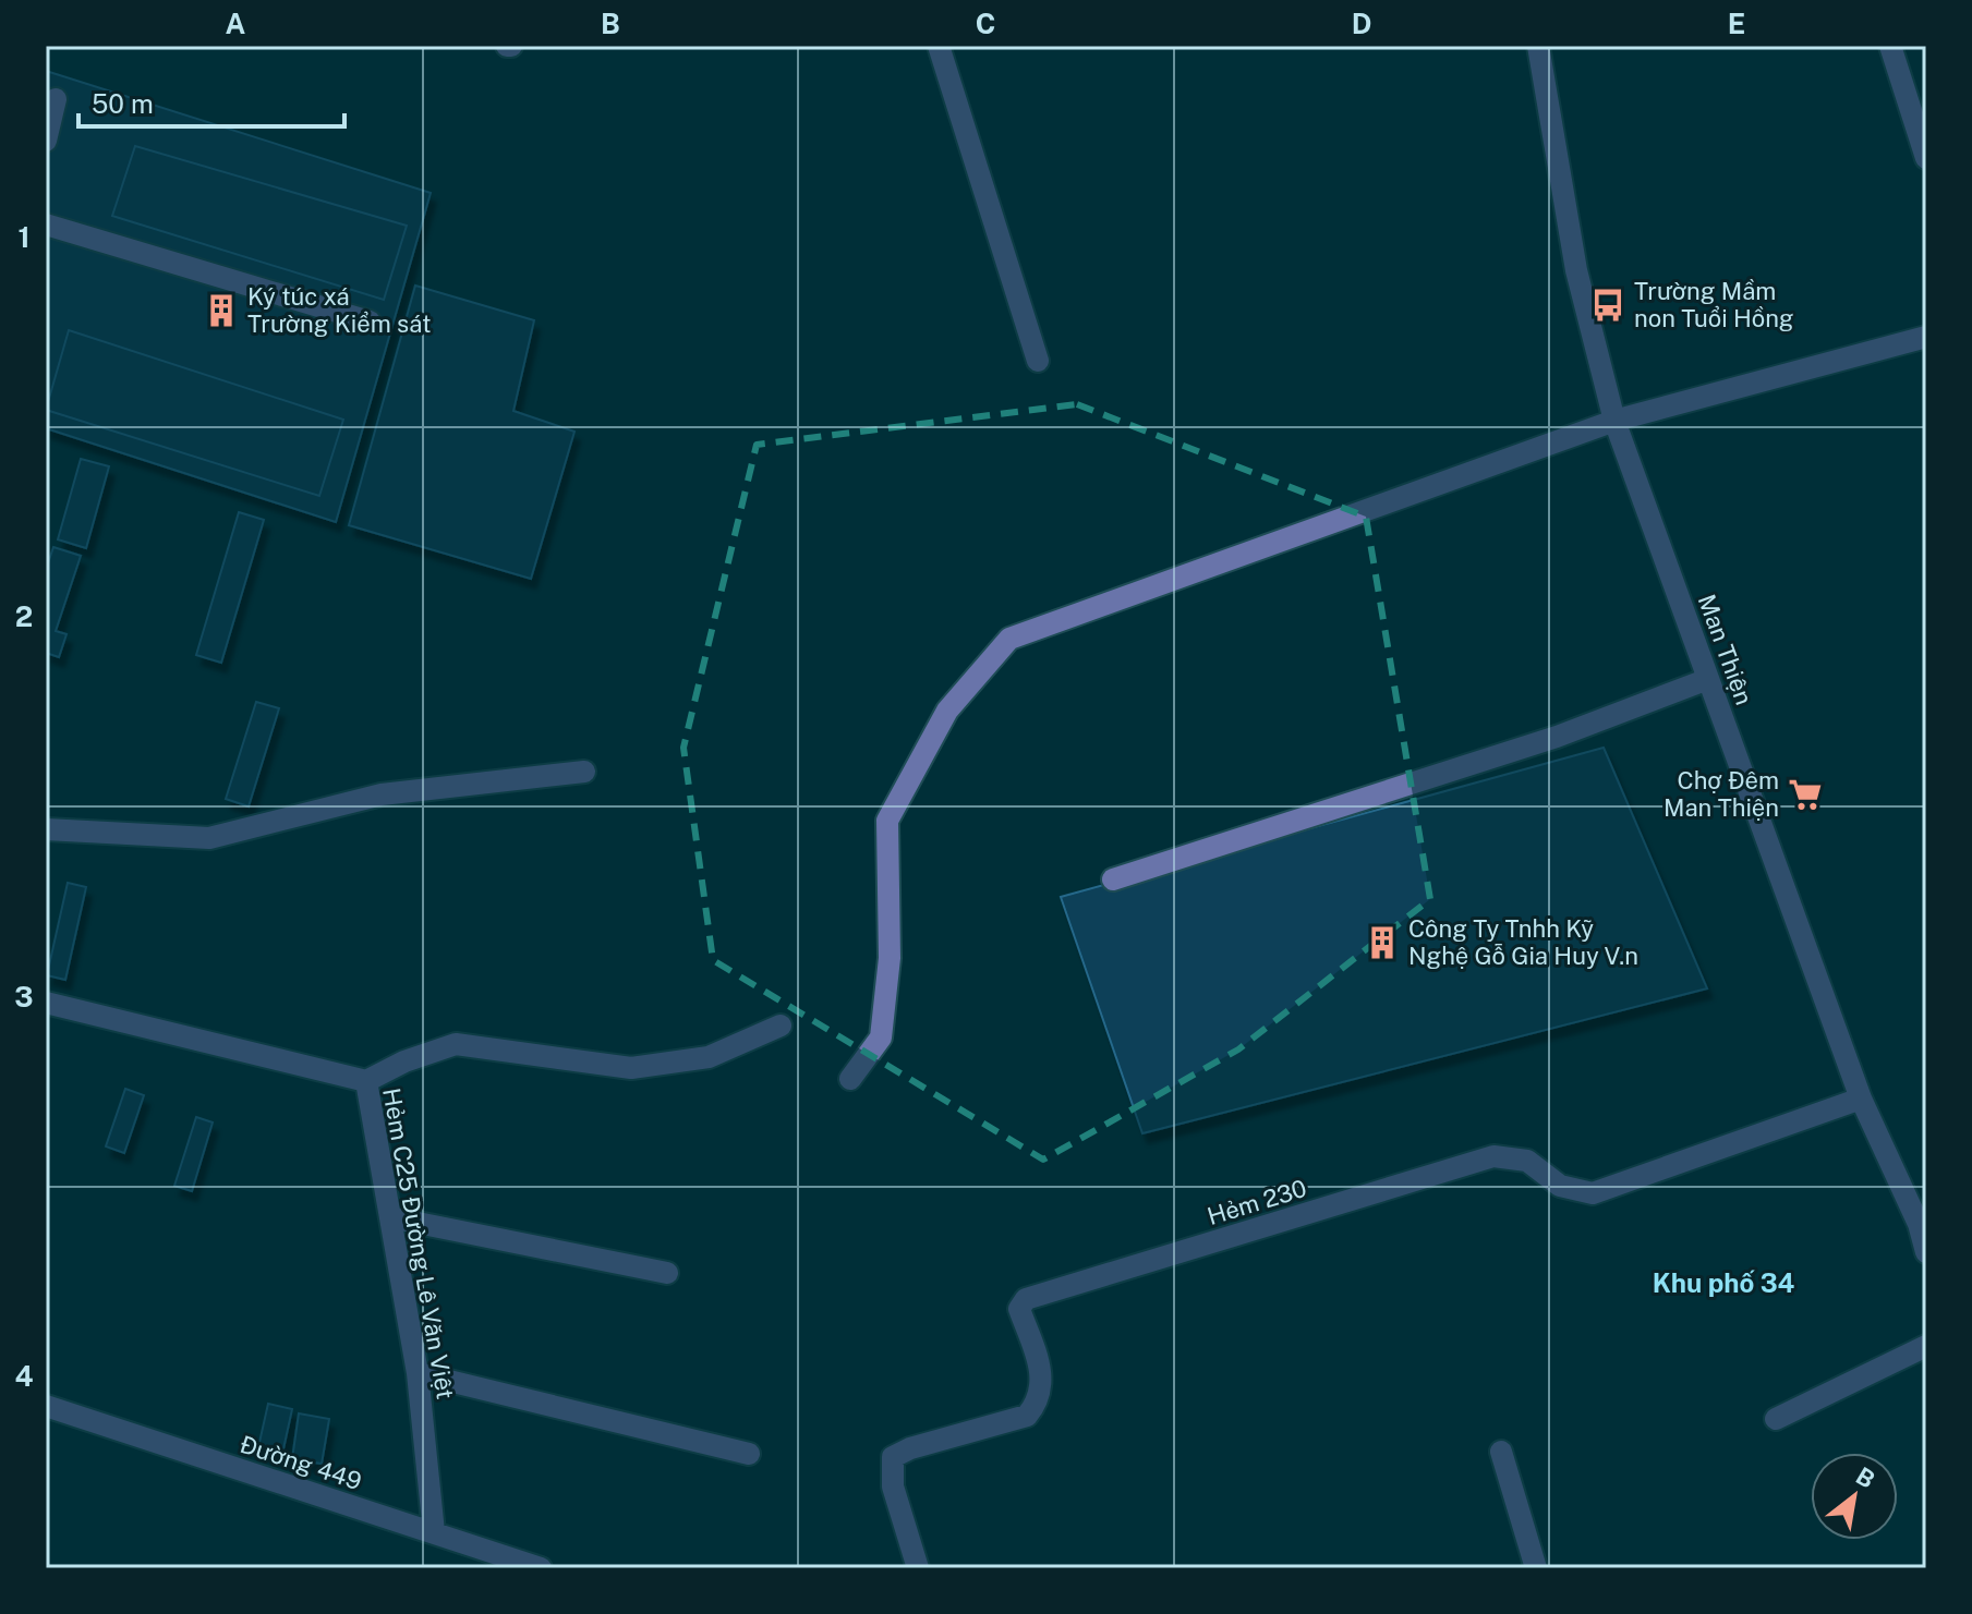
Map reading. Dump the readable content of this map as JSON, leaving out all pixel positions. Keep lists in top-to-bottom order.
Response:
{
  "streets": {
    "street": [
      "Man Thiện",
      "Hẻm 230",
      "Hẻm C25 Đường Lê Văn Việt",
      "Đường 449"
    ]
  },
  "crossings": [
    ["Man Thiện", "Hẻm 230"],
    ["Hẻm C25 Đường Lê Văn Việt", "Đường 449"]
  ],
  "districts": ["Khu phố 34"],
  "places": {
    "bus stop": ["Trường Mầm non Tuổi Hồng"],
    "building": ["Ký túc xá Trường Kiểm sát", "Công Ty Tnhh Kỹ Nghệ Gỗ Gia Huy V.n"],
    "supermarket": ["Chợ Đêm Man Thiện"]
  },
  "scale_bar": "50 m",
  "north": "top right",
  "grid": {
    "columns": [
      "A",
      "B",
      "C",
      "D",
      "E"
    ],
    "rows": [
      "1",
      "2",
      "3",
      "4"
    ]
  }
}
